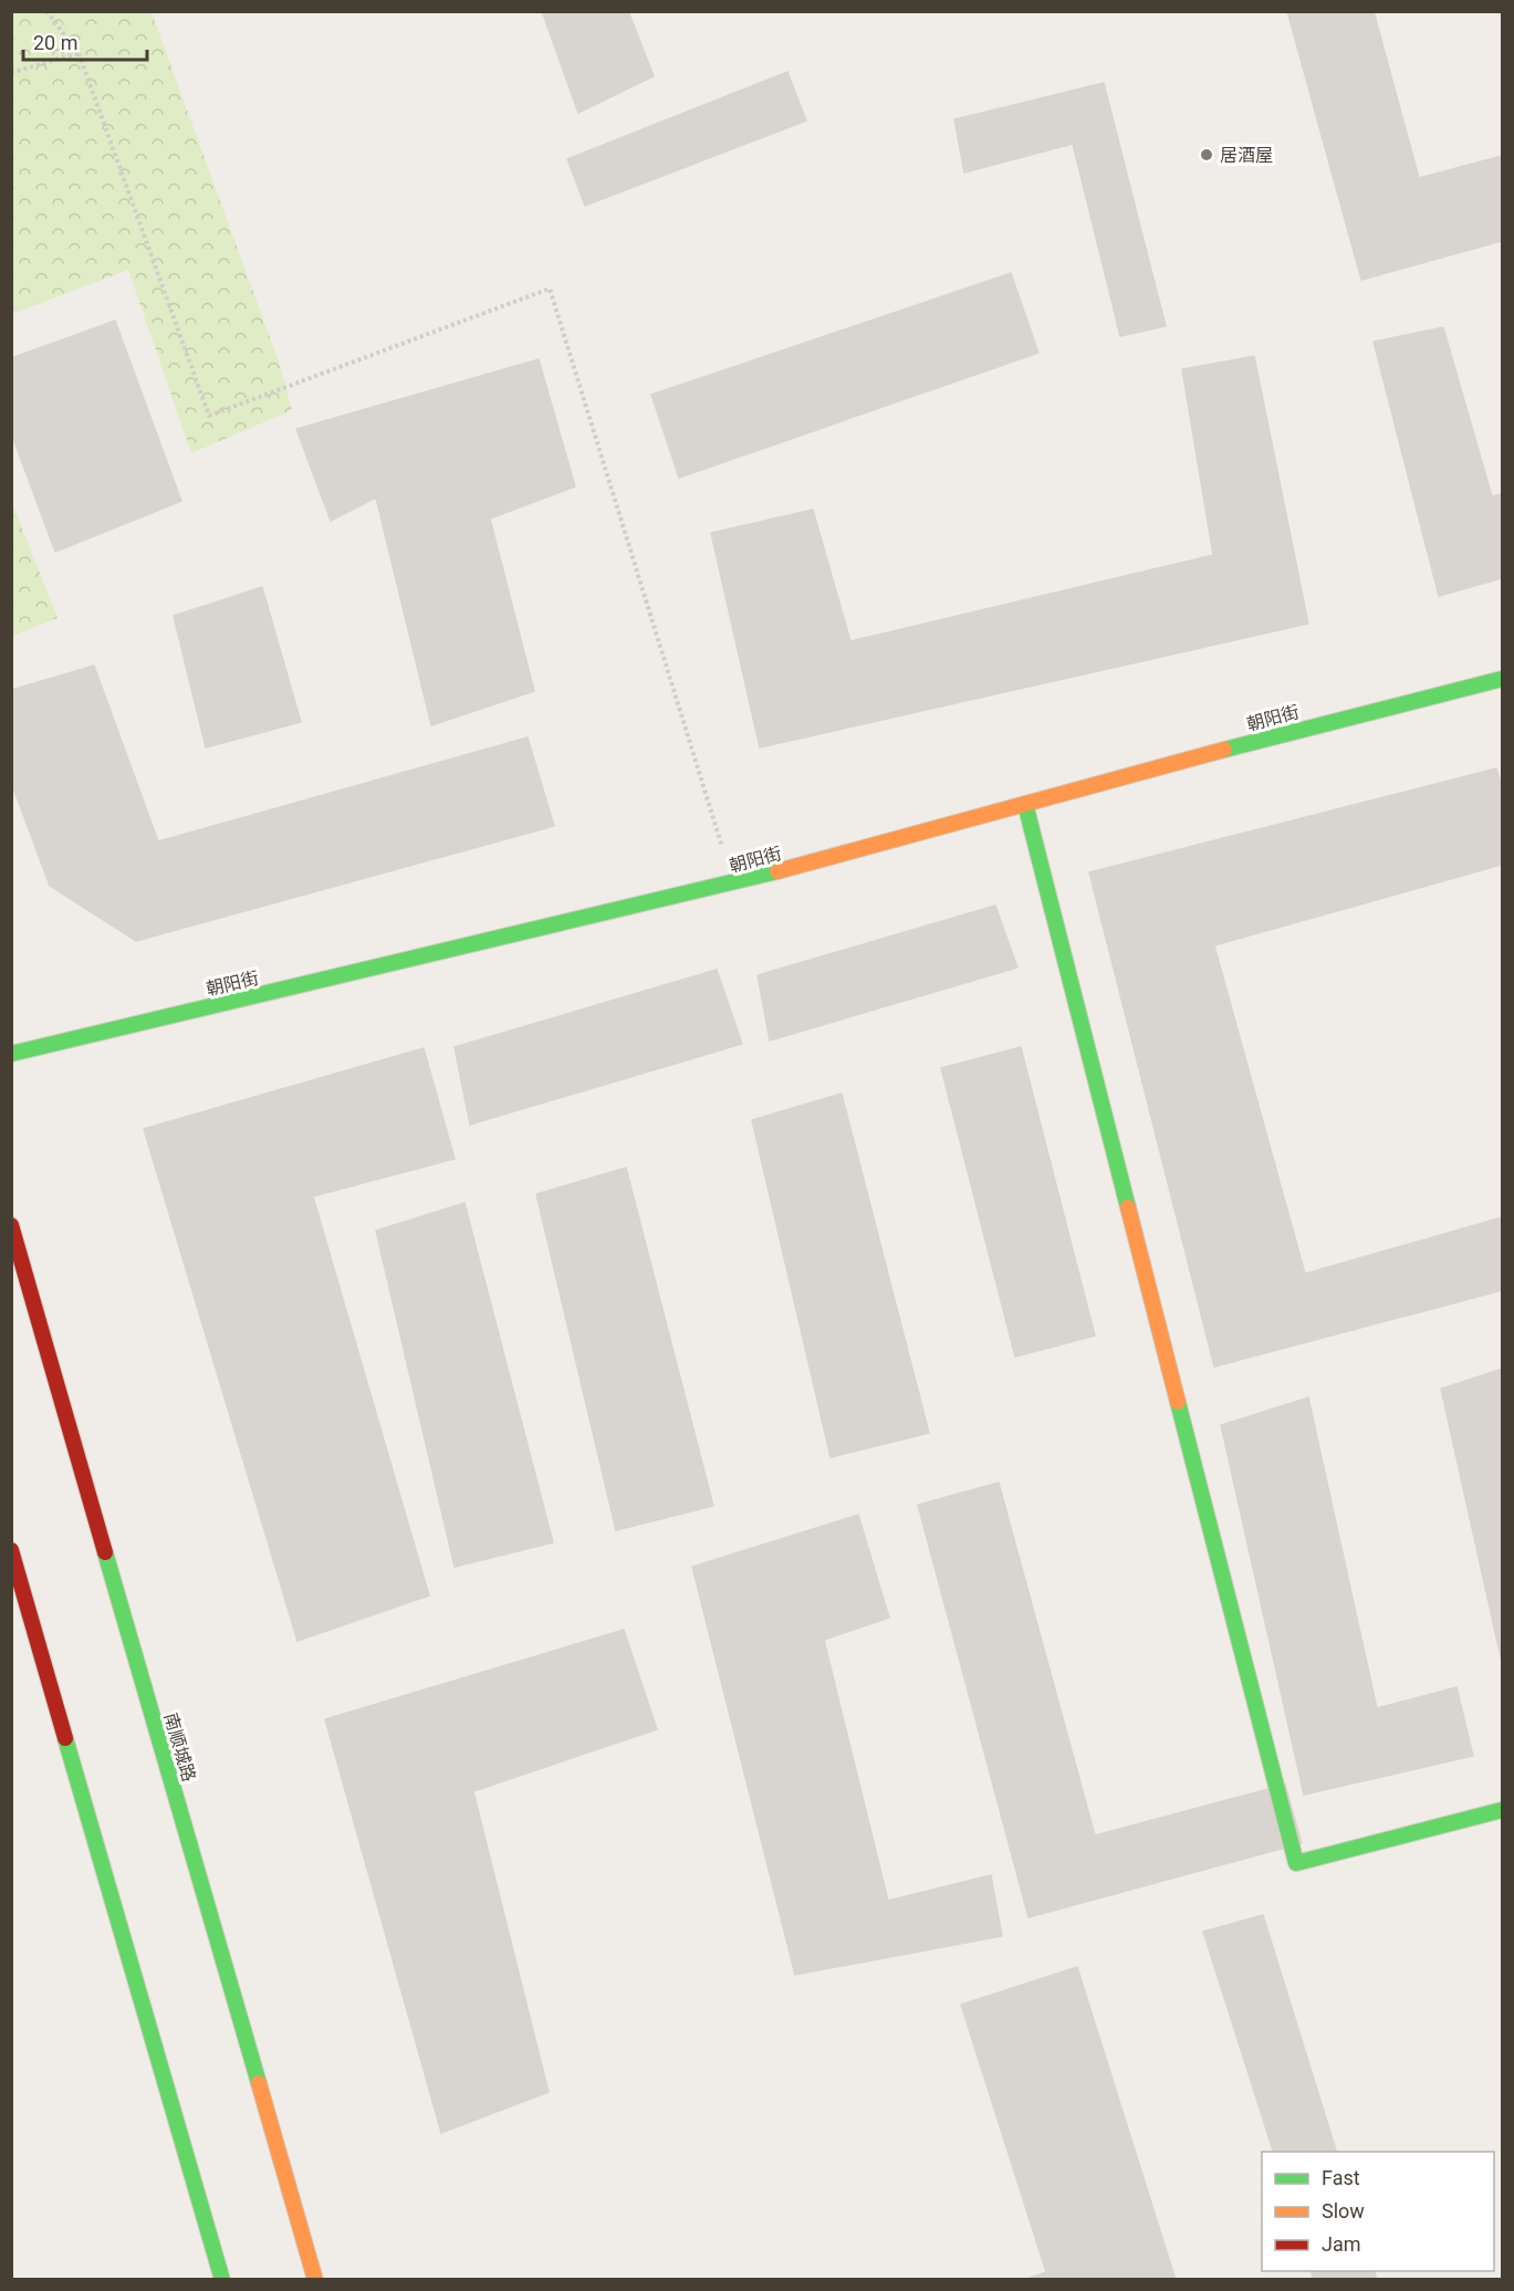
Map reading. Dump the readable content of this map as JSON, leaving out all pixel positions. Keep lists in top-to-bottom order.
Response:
{
  "streets": {
    "street": ["朝阳街", "南顺城路"]
  },
  "places": ["居酒屋"],
  "legend": ["Fast", "Slow", "Jam"],
  "scale_bar": "20 m"
}
